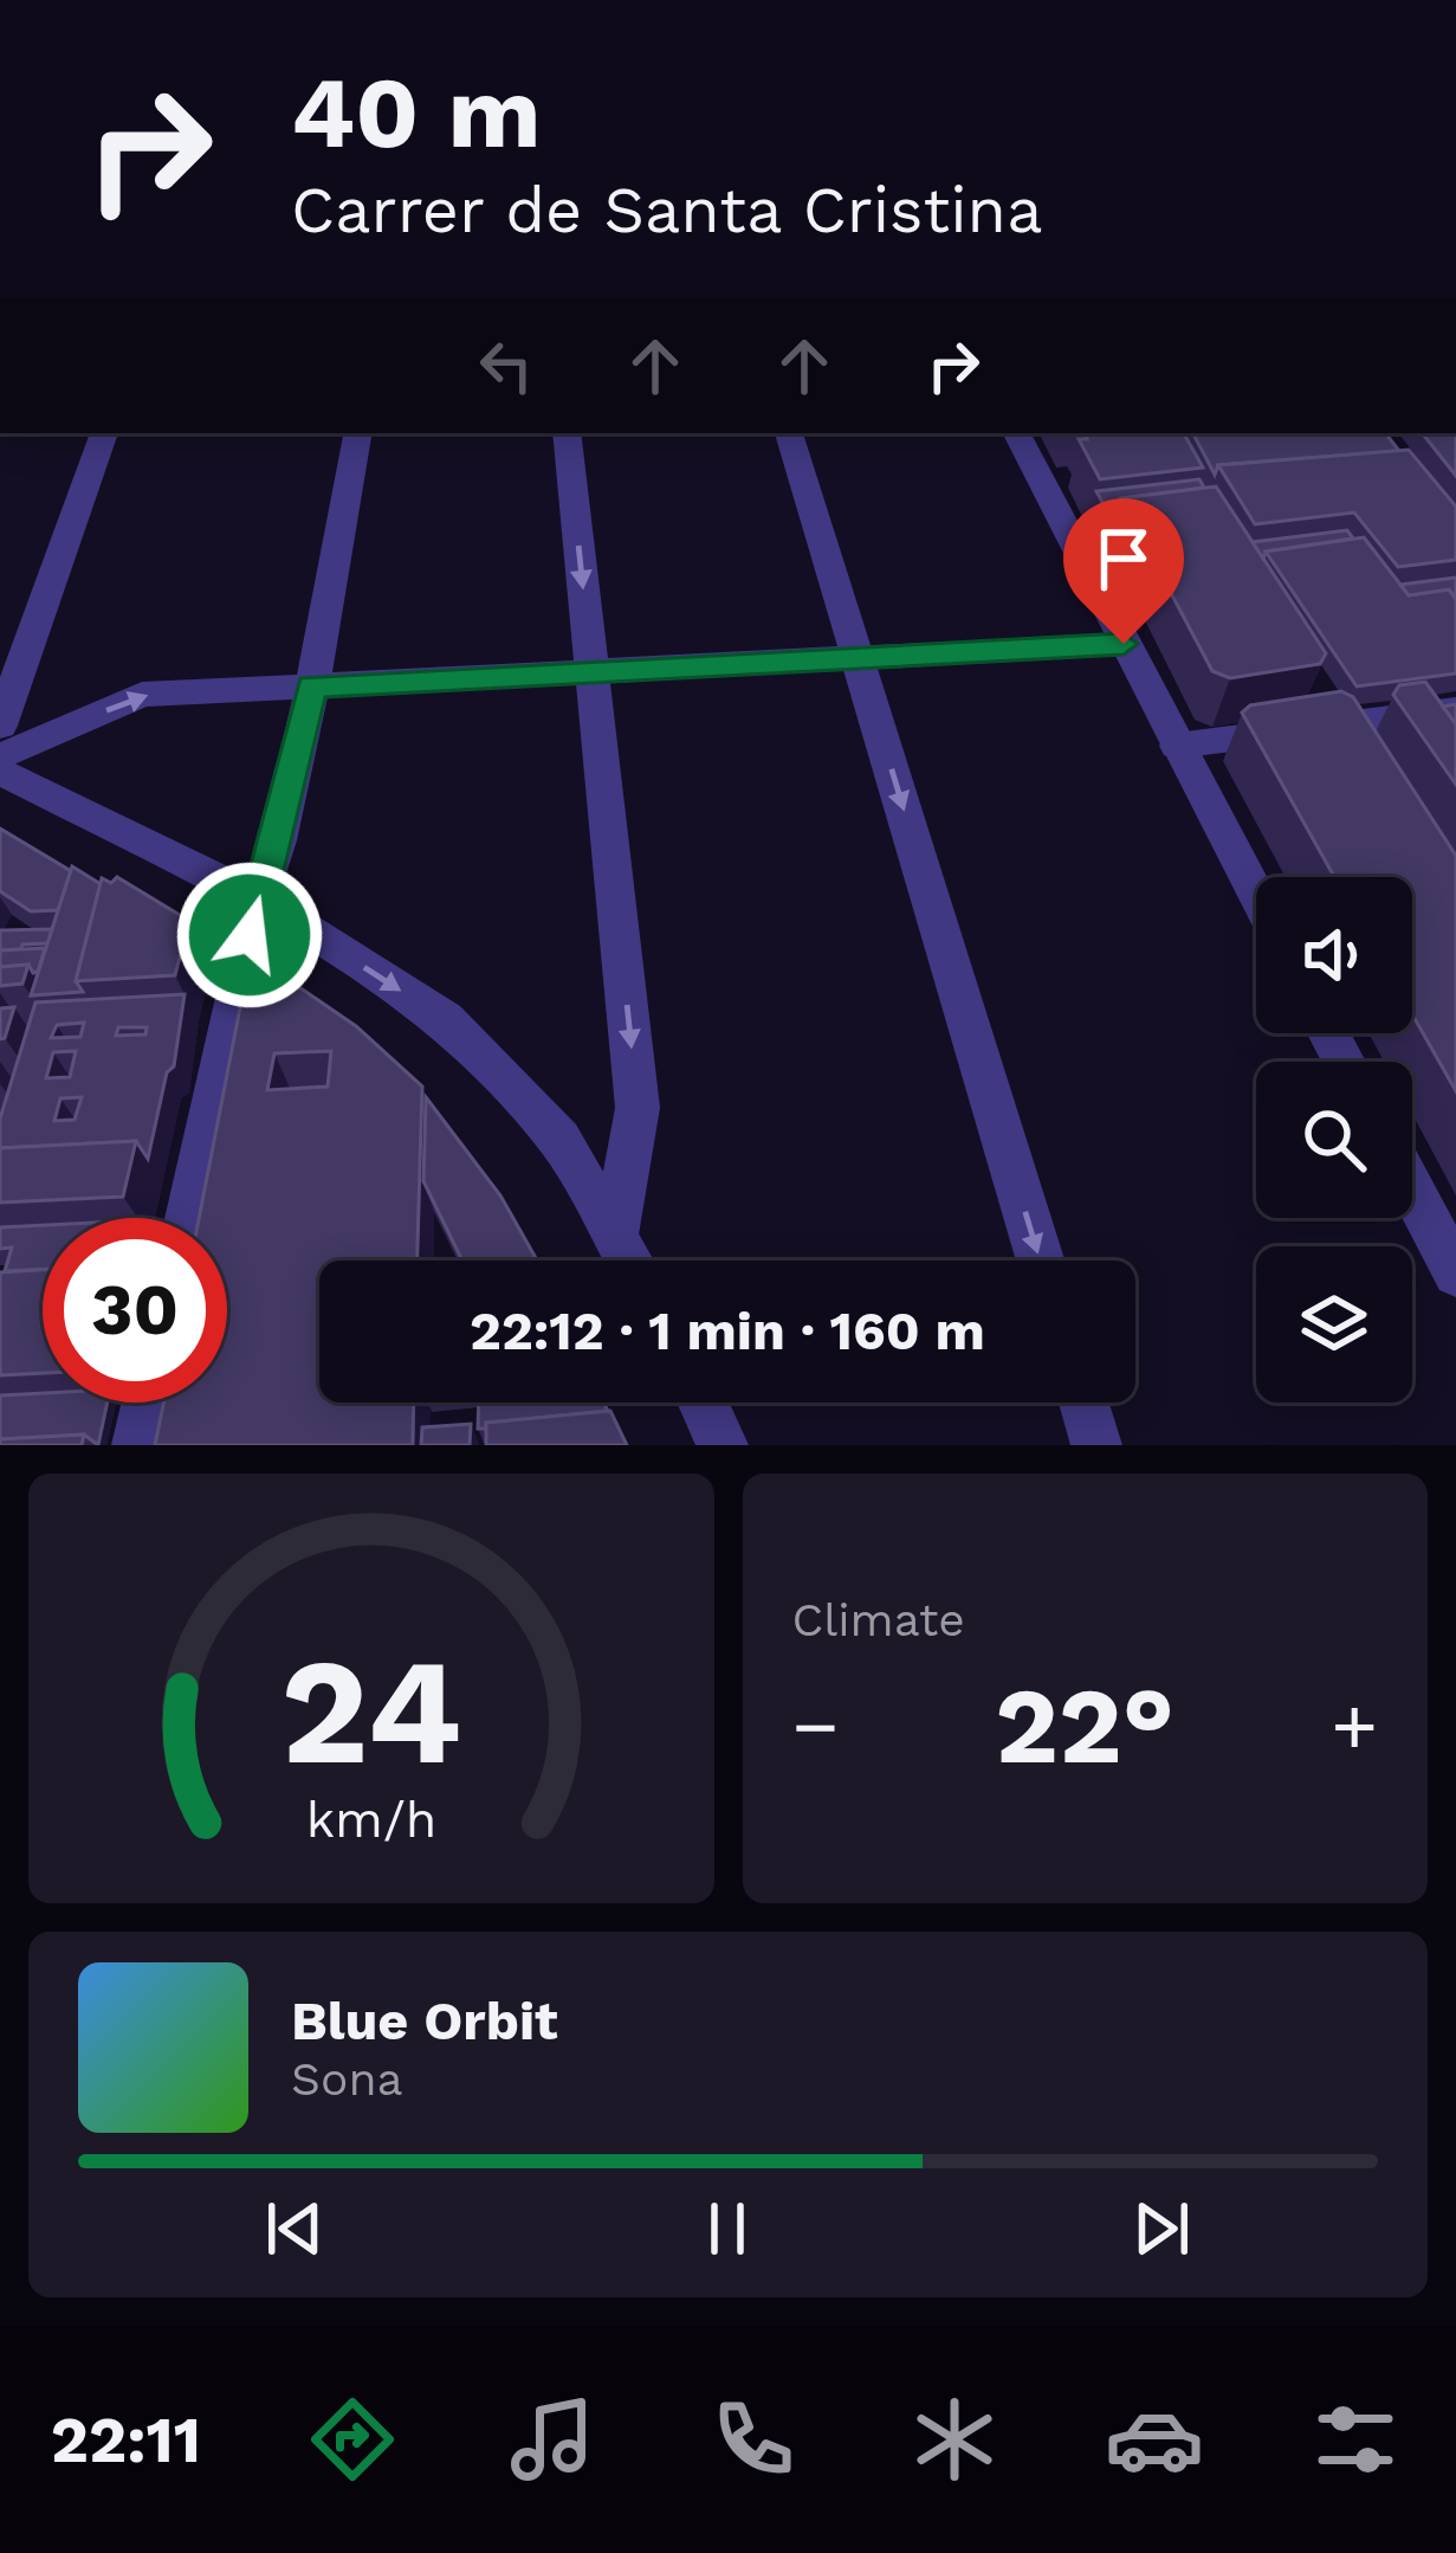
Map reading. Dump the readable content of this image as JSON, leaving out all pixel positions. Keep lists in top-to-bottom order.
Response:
{
  "page": {
    "turn": ["40 m", "Carrer de Santa Cristina"],
    "limit": "30",
    "trip": "22:12 · 1 min · 160 m",
    "tile": "Climate",
    "heat": ["−", "22°", "+"],
    "song": ["Blue Orbit", "Sona"],
    "tabs": "22:11",
    "gauge": ["24", "km/h"]
  }
}
